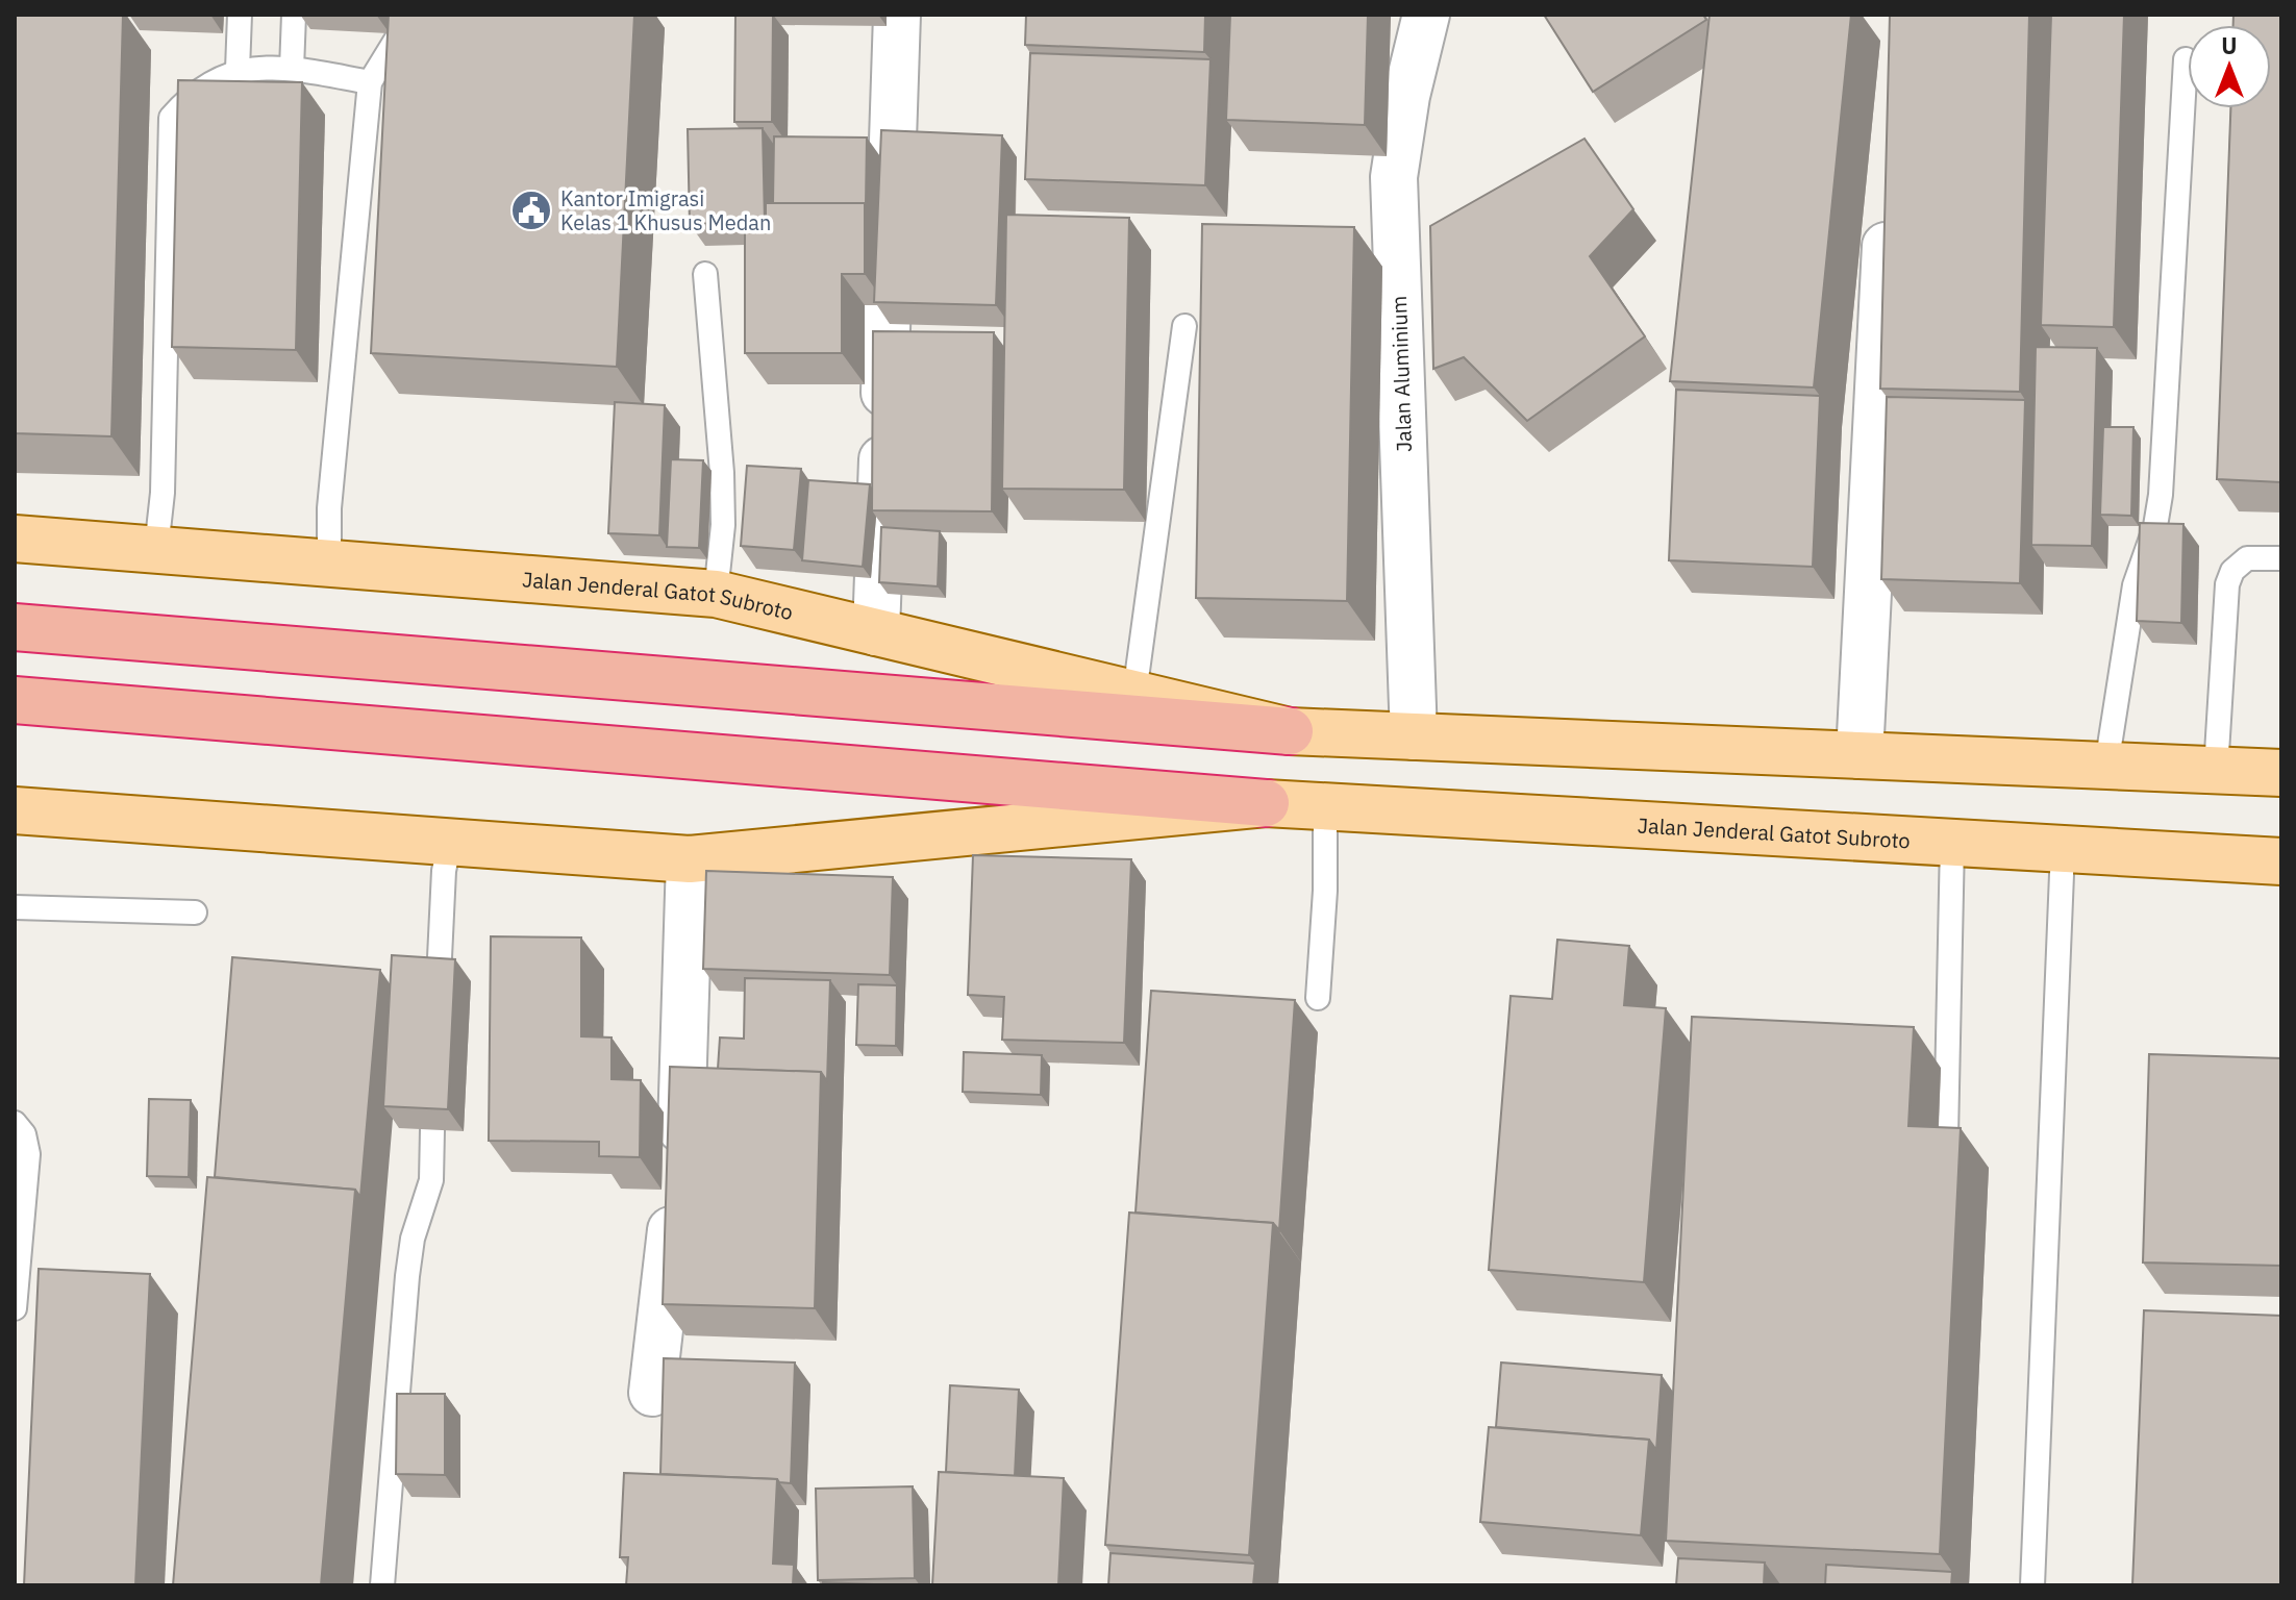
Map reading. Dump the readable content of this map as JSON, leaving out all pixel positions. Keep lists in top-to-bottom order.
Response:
{
  "streets": {
    "highway": ["Jalan Jenderal Gatot Subroto"],
    "street": ["Jalan Aluminium"]
  },
  "crossings": [
    ["Jalan Aluminium", "Jalan Jenderal Gatot Subroto"]
  ],
  "places": {
    "public building": ["Kantor Imigrasi Kelas 1 Khusus Medan"]
  },
  "north": "top"
}
